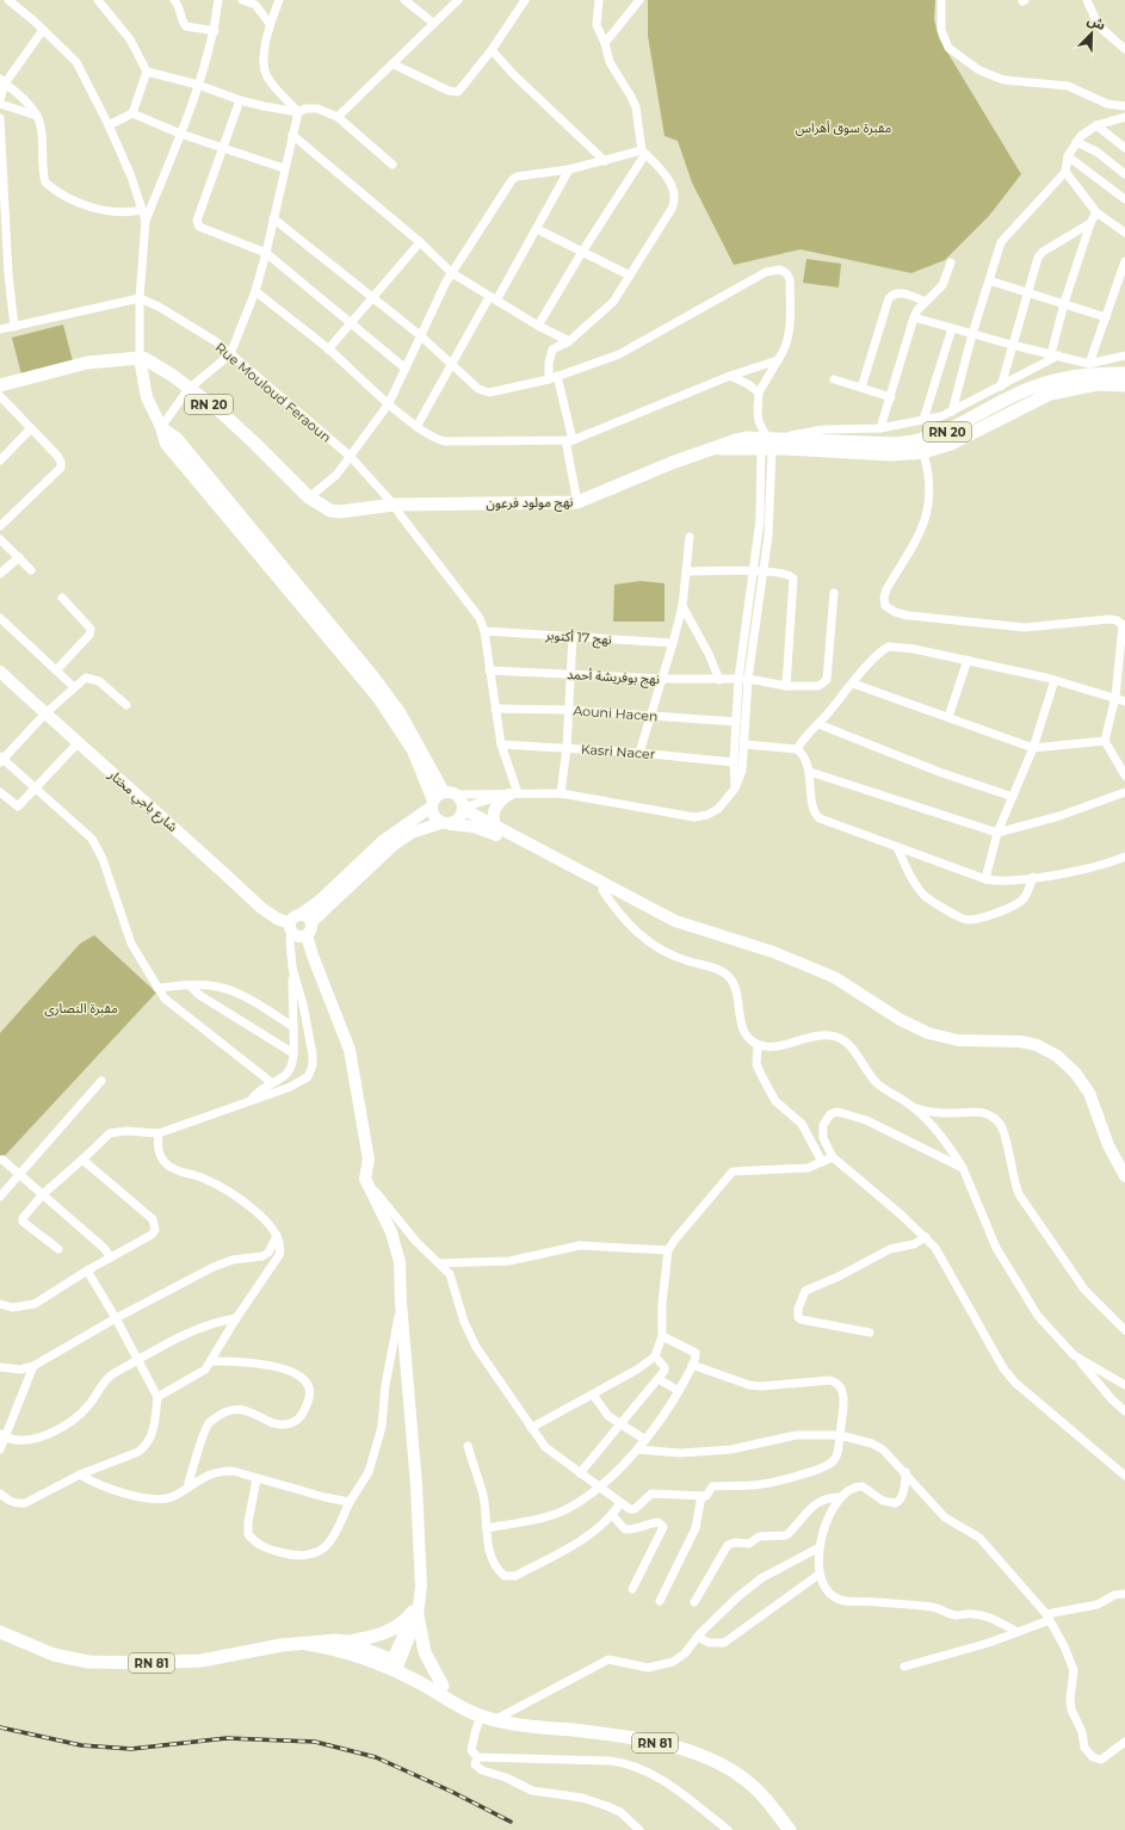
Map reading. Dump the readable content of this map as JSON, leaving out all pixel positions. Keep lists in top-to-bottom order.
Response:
{
  "streets": {
    "main road": ["RN 20", "نهج مولود فرعون", "RN 81"],
    "street": [
      "Rue Mouloud Feraoun",
      "نهج 17 أكتوبر",
      "نهج بوفريشة أحمد",
      "Aouni Hacen",
      "Kasri Nacer",
      "شارع باجي مختار"
    ]
  },
  "crossings": [
    ["Rue Mouloud Feraoun", "RN 20"],
    ["Rue Mouloud Feraoun", "نهج مولود فرعون"],
    ["Rue Mouloud Feraoun", "نهج 17 أكتوبر"],
    ["RN 20", "نهج مولود فرعون"]
  ],
  "parks": ["مقبرة سوق أهراس", "مقبرة النصارى"],
  "north": "top right"
}
